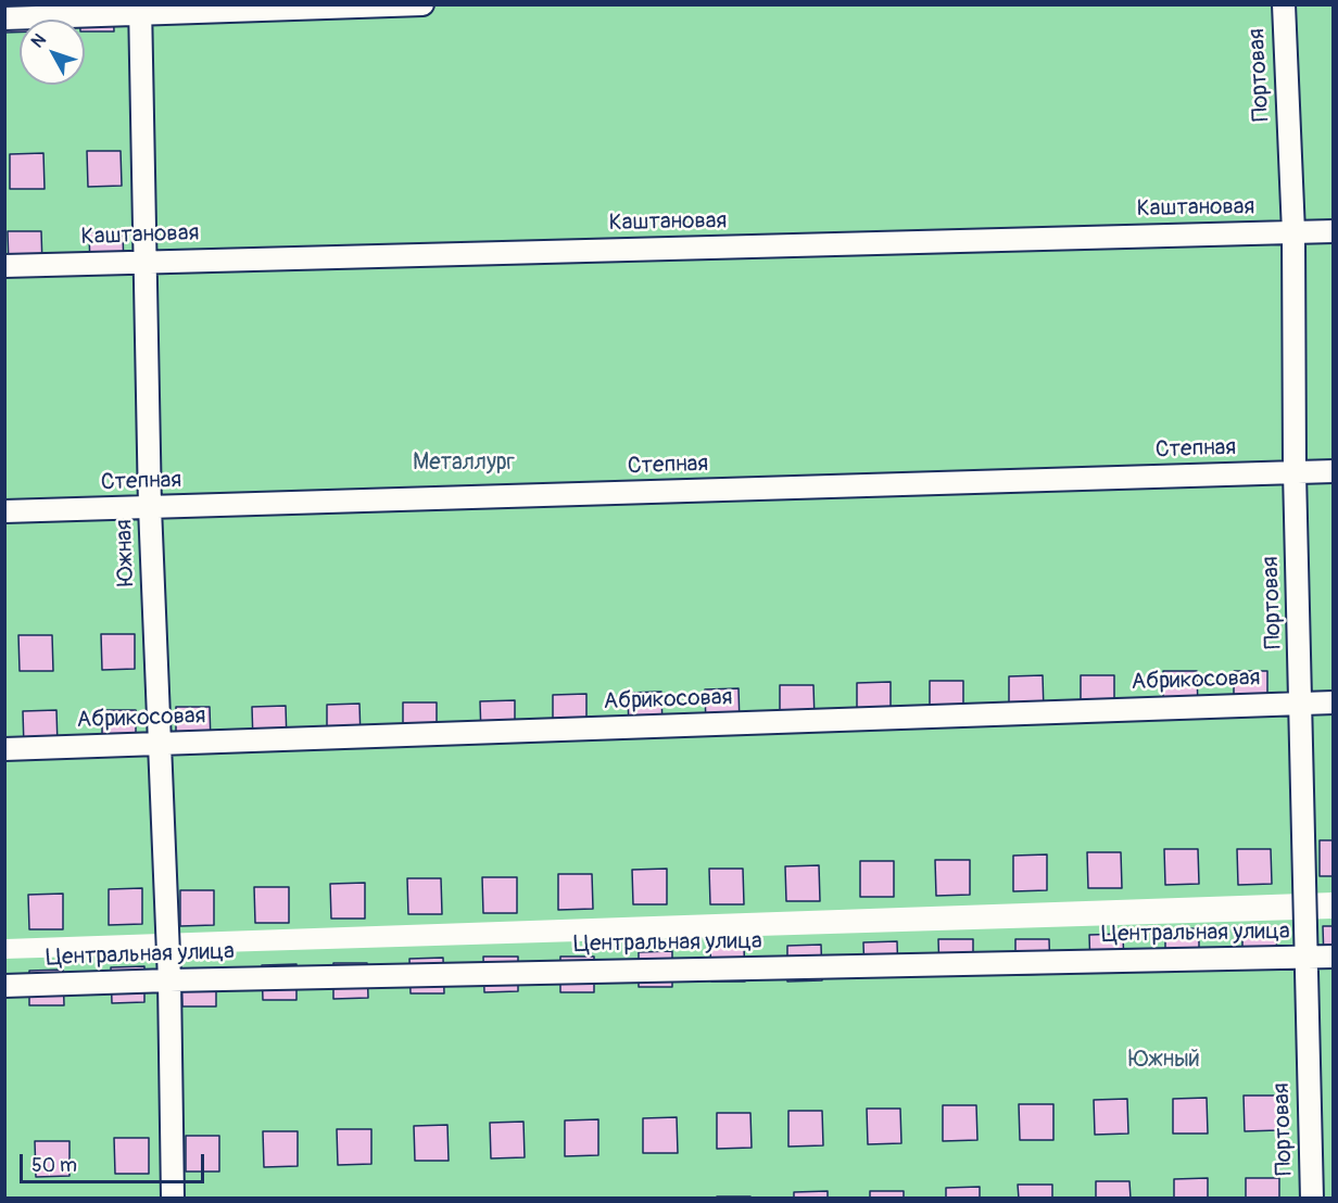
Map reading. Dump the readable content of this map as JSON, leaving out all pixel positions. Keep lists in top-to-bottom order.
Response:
{
  "streets": {
    "street": [
      "Портовая",
      "Каштановая",
      "Степная",
      "Южная",
      "Абрикосовая",
      "Центральная улица"
    ]
  },
  "crossings": [
    ["Портовая", "Каштановая"],
    ["Портовая", "Степная"],
    ["Портовая", "Абрикосовая"],
    ["Портовая", "Центральная улица"],
    ["Каштановая", "Южная"],
    ["Степная", "Южная"],
    ["Южная", "Абрикосовая"],
    ["Южная", "Центральная улица"]
  ],
  "parks": ["Металлург", "Южный"],
  "scale_bar": "50 m",
  "north": "top left"
}
